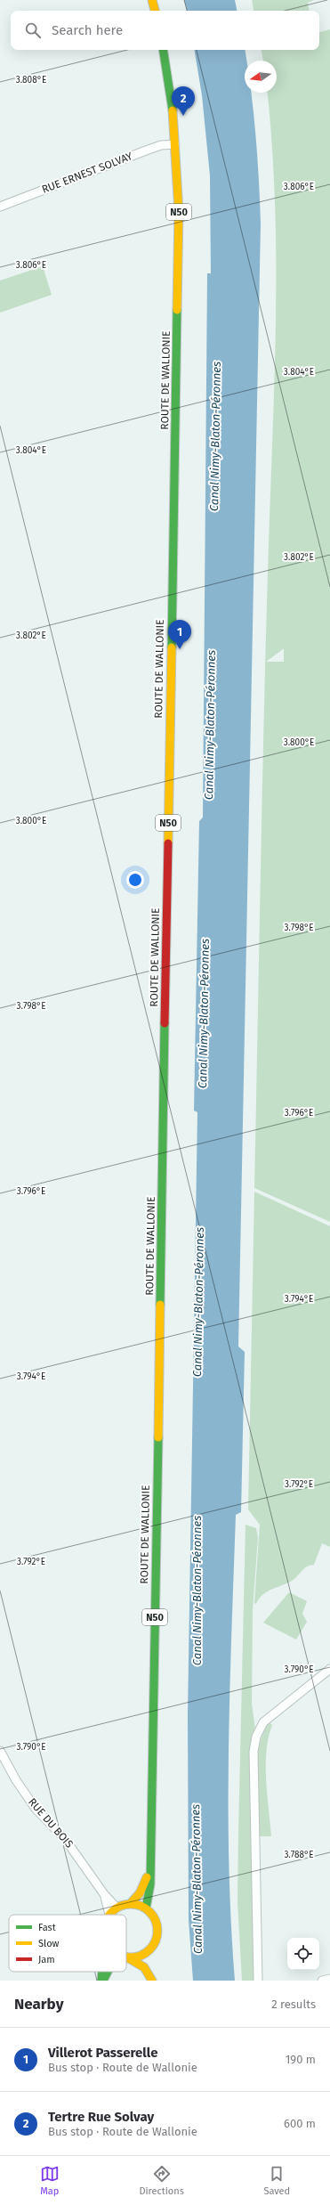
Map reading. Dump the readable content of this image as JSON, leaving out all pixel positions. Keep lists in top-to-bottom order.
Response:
{
  "streets": {
    "main road": ["N50", "ROUTE DE WALLONIE"],
    "street": ["RUE ERNEST SOLVAY", "RUE DU BOIS"]
  },
  "crossings": [
    ["RUE ERNEST SOLVAY", "ROUTE DE WALLONIE"]
  ],
  "water": ["Canal Nimy-Blaton-Péronnes"],
  "legend": ["Fast", "Slow", "Jam"],
  "north": "left",
  "page": {
    "search": "Search here",
    "pins": ["2", "1"],
    "heading": ["Nearby", "2 results"],
    "list": [
      {
        "mark": "1",
        "name": "Villerot Passerelle",
        "note": "Bus stop · Route de Wallonie",
        "value": "190 m"
      },
      {
        "mark": "2",
        "name": "Tertre Rue Solvay",
        "note": "Bus stop · Route de Wallonie",
        "value": "600 m"
      }
    ],
    "nav": ["Map", "Directions", "Saved"]
  },
  "coordinates": [
    "3.808°E",
    "3.806°E",
    "3.804°E",
    "3.802°E",
    "3.800°E",
    "3.798°E",
    "3.796°E",
    "3.794°E",
    "3.792°E",
    "3.790°E",
    "3.788°E"
  ]
}
